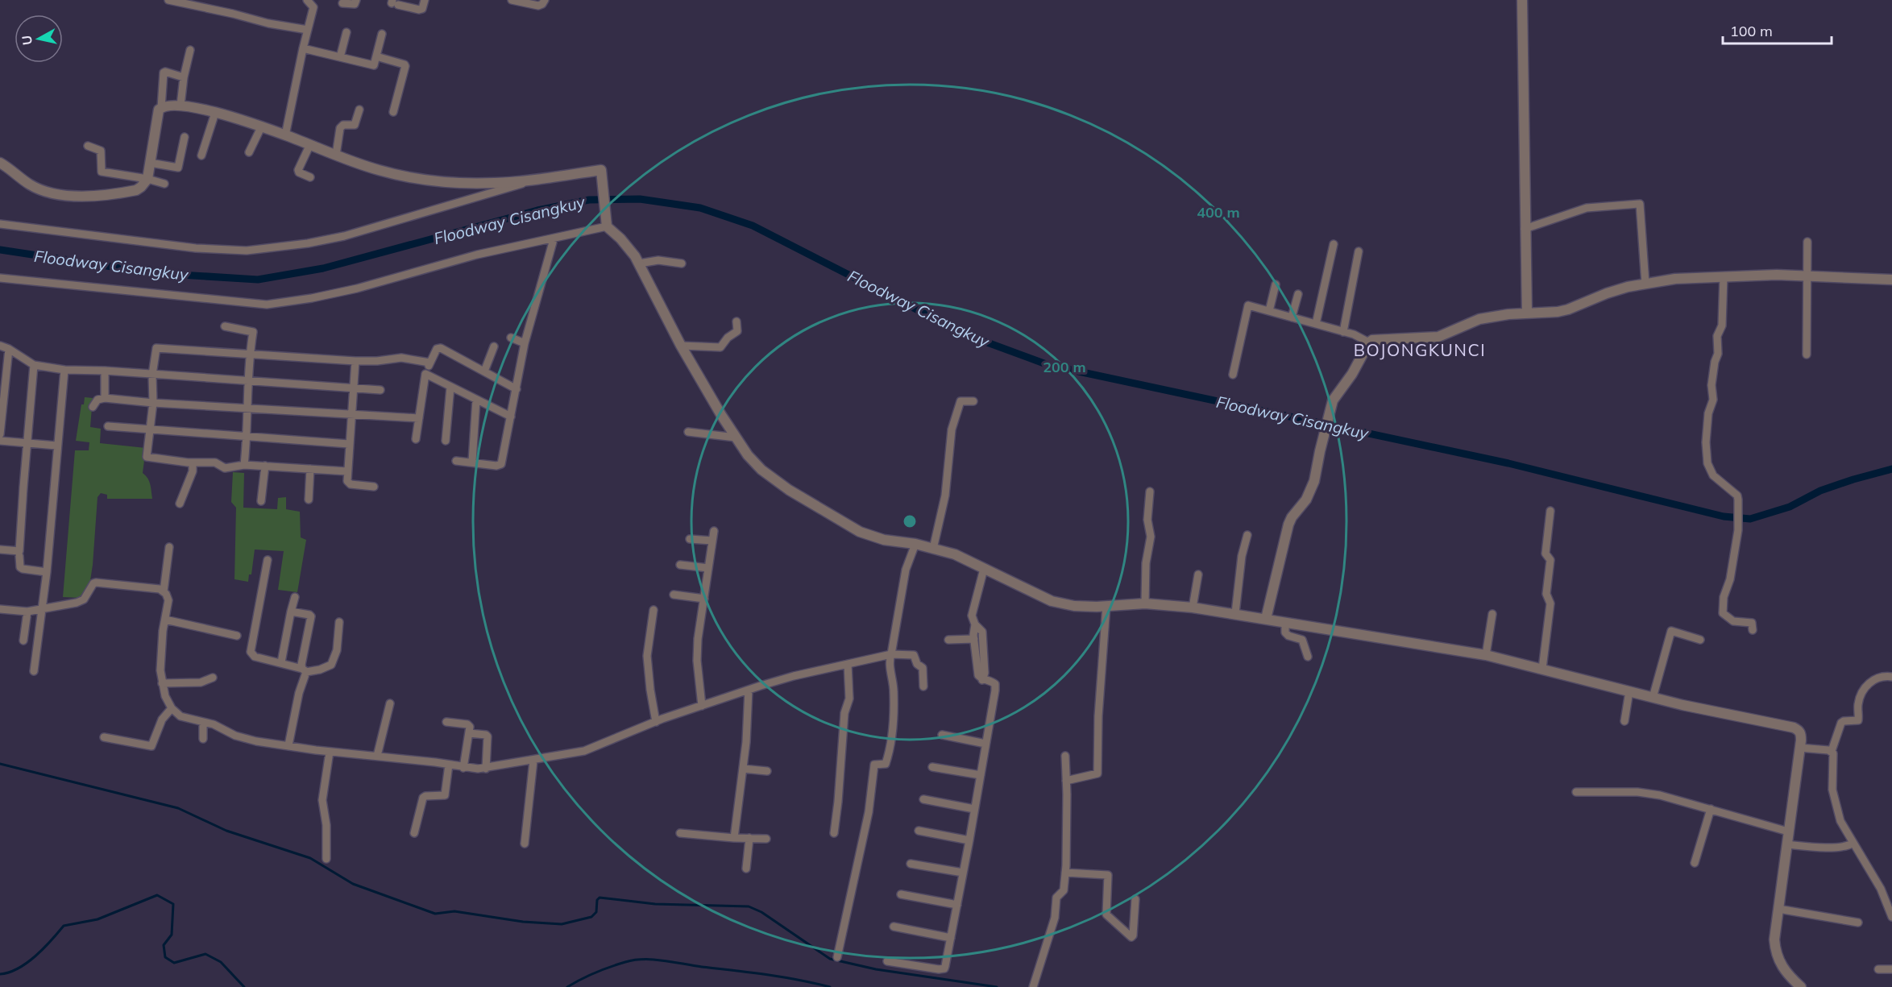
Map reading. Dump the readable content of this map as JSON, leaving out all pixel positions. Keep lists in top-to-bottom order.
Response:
{
  "districts": ["BOJONGKUNCI"],
  "water": ["Floodway Cisangkuy"],
  "scale_bar": "100 m",
  "north": "left",
  "rings": ["400 m", "200 m"]
}
